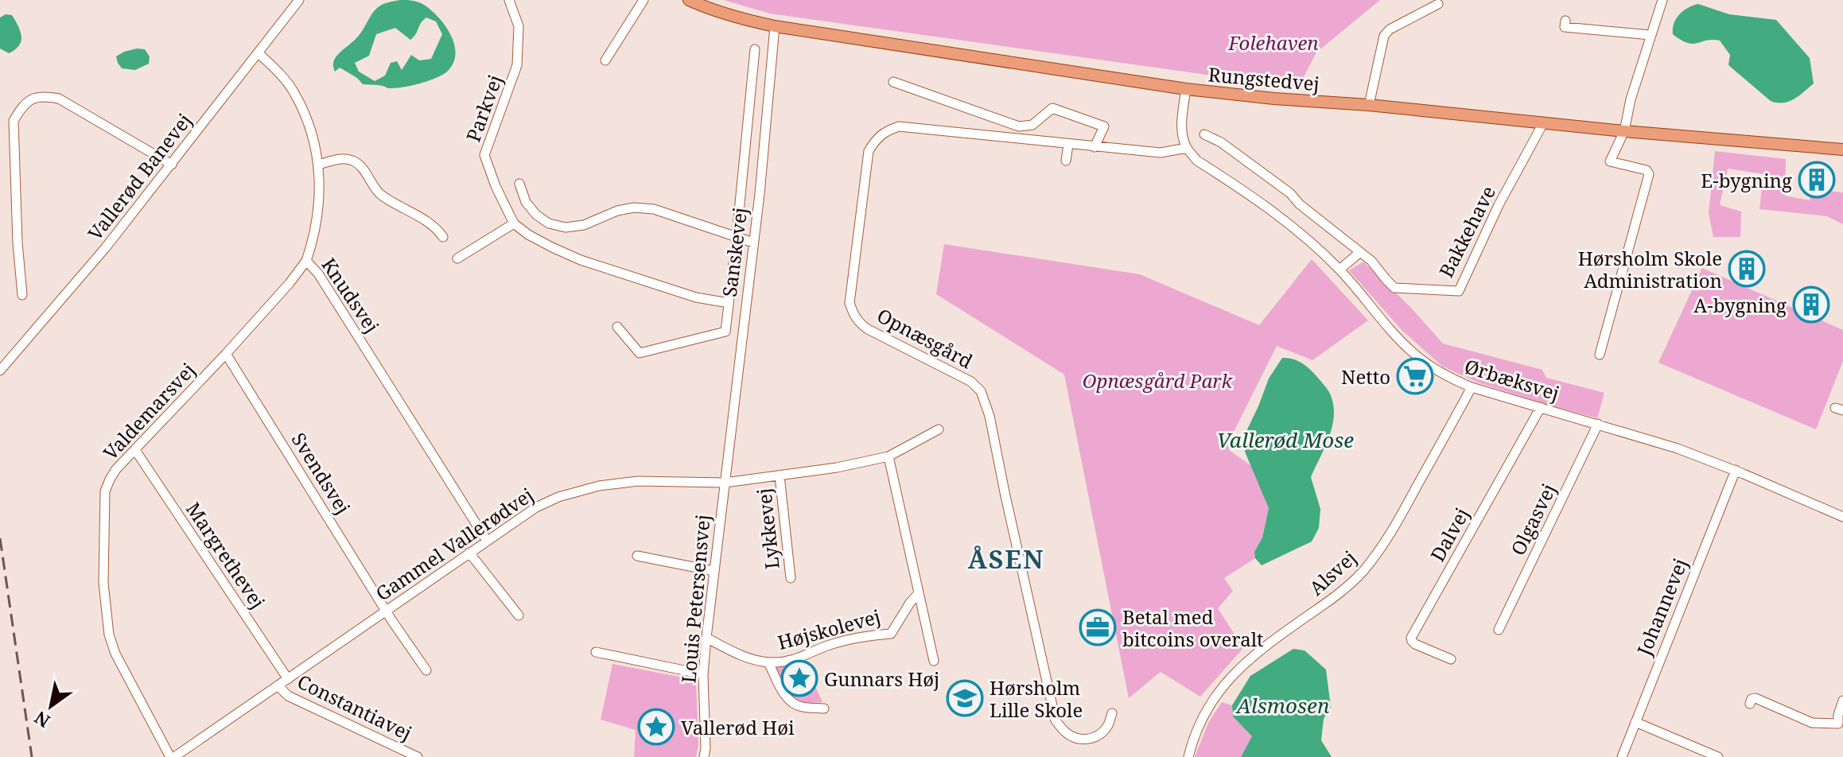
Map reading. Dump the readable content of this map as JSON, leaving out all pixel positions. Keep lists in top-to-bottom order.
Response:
{
  "streets": {
    "main road": ["Rungstedvej"],
    "street": [
      "Parkvej",
      "Vallerød Banevej",
      "Bakkehave",
      "Sanskevej",
      "Knudsvej",
      "Opnæsgård",
      "Ørbæksvej",
      "Valdemarsvej",
      "Svendsvej",
      "Olgasvej",
      "Lykkevej",
      "Dalvej",
      "Gammel Vallerødvej",
      "Margrethevej",
      "Alsvej",
      "Louis Petersensvej",
      "Johannevej",
      "Højskolevej",
      "Constantiavej"
    ]
  },
  "crossings": [
    ["Rungstedvej", "Bakkehave"],
    ["Rungstedvej", "Sanskevej"],
    ["Vallerød Banevej", "Knudsvej"],
    ["Sanskevej", "Gammel Vallerødvej"],
    ["Sanskevej", "Louis Petersensvej"],
    ["Knudsvej", "Valdemarsvej"],
    ["Knudsvej", "Gammel Vallerødvej"],
    ["Opnæsgård", "Ørbæksvej"],
    ["Ørbæksvej", "Olgasvej"],
    ["Ørbæksvej", "Dalvej"],
    ["Ørbæksvej", "Alsvej"],
    ["Ørbæksvej", "Johannevej"],
    ["Valdemarsvej", "Svendsvej"],
    ["Valdemarsvej", "Gammel Vallerødvej"],
    ["Valdemarsvej", "Margrethevej"],
    ["Svendsvej", "Gammel Vallerødvej"],
    ["Lykkevej", "Gammel Vallerødvej"],
    ["Gammel Vallerødvej", "Margrethevej"],
    ["Gammel Vallerødvej", "Louis Petersensvej"],
    ["Gammel Vallerødvej", "Constantiavej"],
    ["Louis Petersensvej", "Højskolevej"]
  ],
  "districts": ["ÅSEN"],
  "water": ["Vallerød Mose", "Alsmosen"],
  "parks": ["Folehaven", "Opnæsgård Park"],
  "places": {
    "building": ["E-bygning", "Hørsholm Skole Administration", "A-bygning"],
    "supermarket": ["Netto"],
    "office": ["Betal med bitcoins overalt"],
    "place": ["Gunnars Høj", "Vallerød Høi"],
    "school or university": ["Hørsholm Lille Skole"]
  },
  "north": "bottom left"
}
